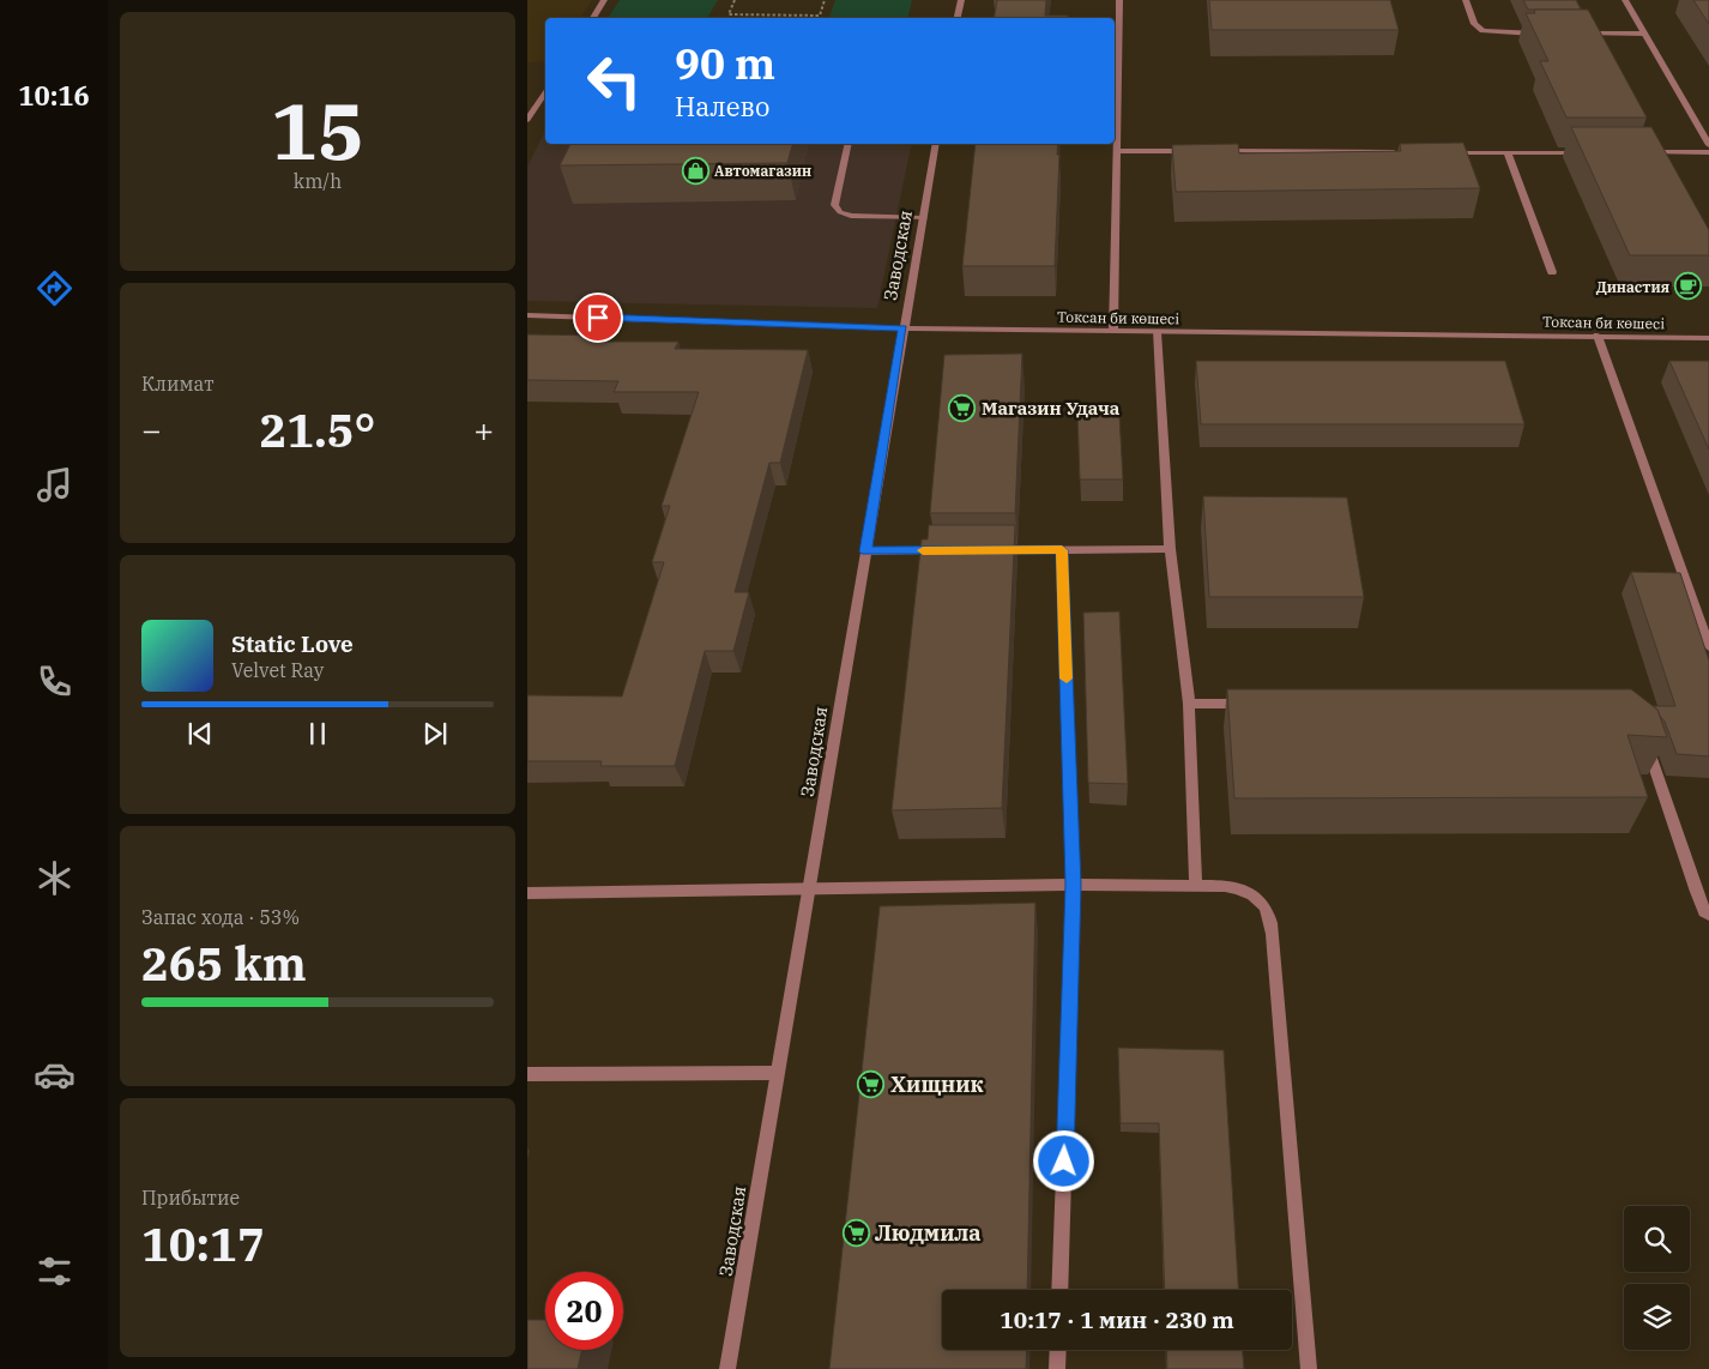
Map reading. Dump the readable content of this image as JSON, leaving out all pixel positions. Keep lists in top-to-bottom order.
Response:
{
  "streets": {
    "street": ["Заводская", "Токсан би көшесі"]
  },
  "crossings": [
    ["Заводская", "Токсан би көшесі"]
  ],
  "places": {
    "shop": ["Автомагазин"],
    "cafe": ["Династия"],
    "supermarket": ["Магазин Удача", "Хищник", "Людмила"]
  },
  "page": {
    "tabs": "10:16",
    "tile": [
      ["15", "km/h"],
      "Климат",
      ["Запас хода · 53%", "265 km"],
      ["Прибытие", "10:17"]
    ],
    "turn": ["90 m", "Налево"],
    "heat": ["−", "21.5°", "+"],
    "song": ["Static Love", "Velvet Ray"],
    "limit": "20",
    "trip": "10:17 · 1 мин · 230 m"
  }
}
